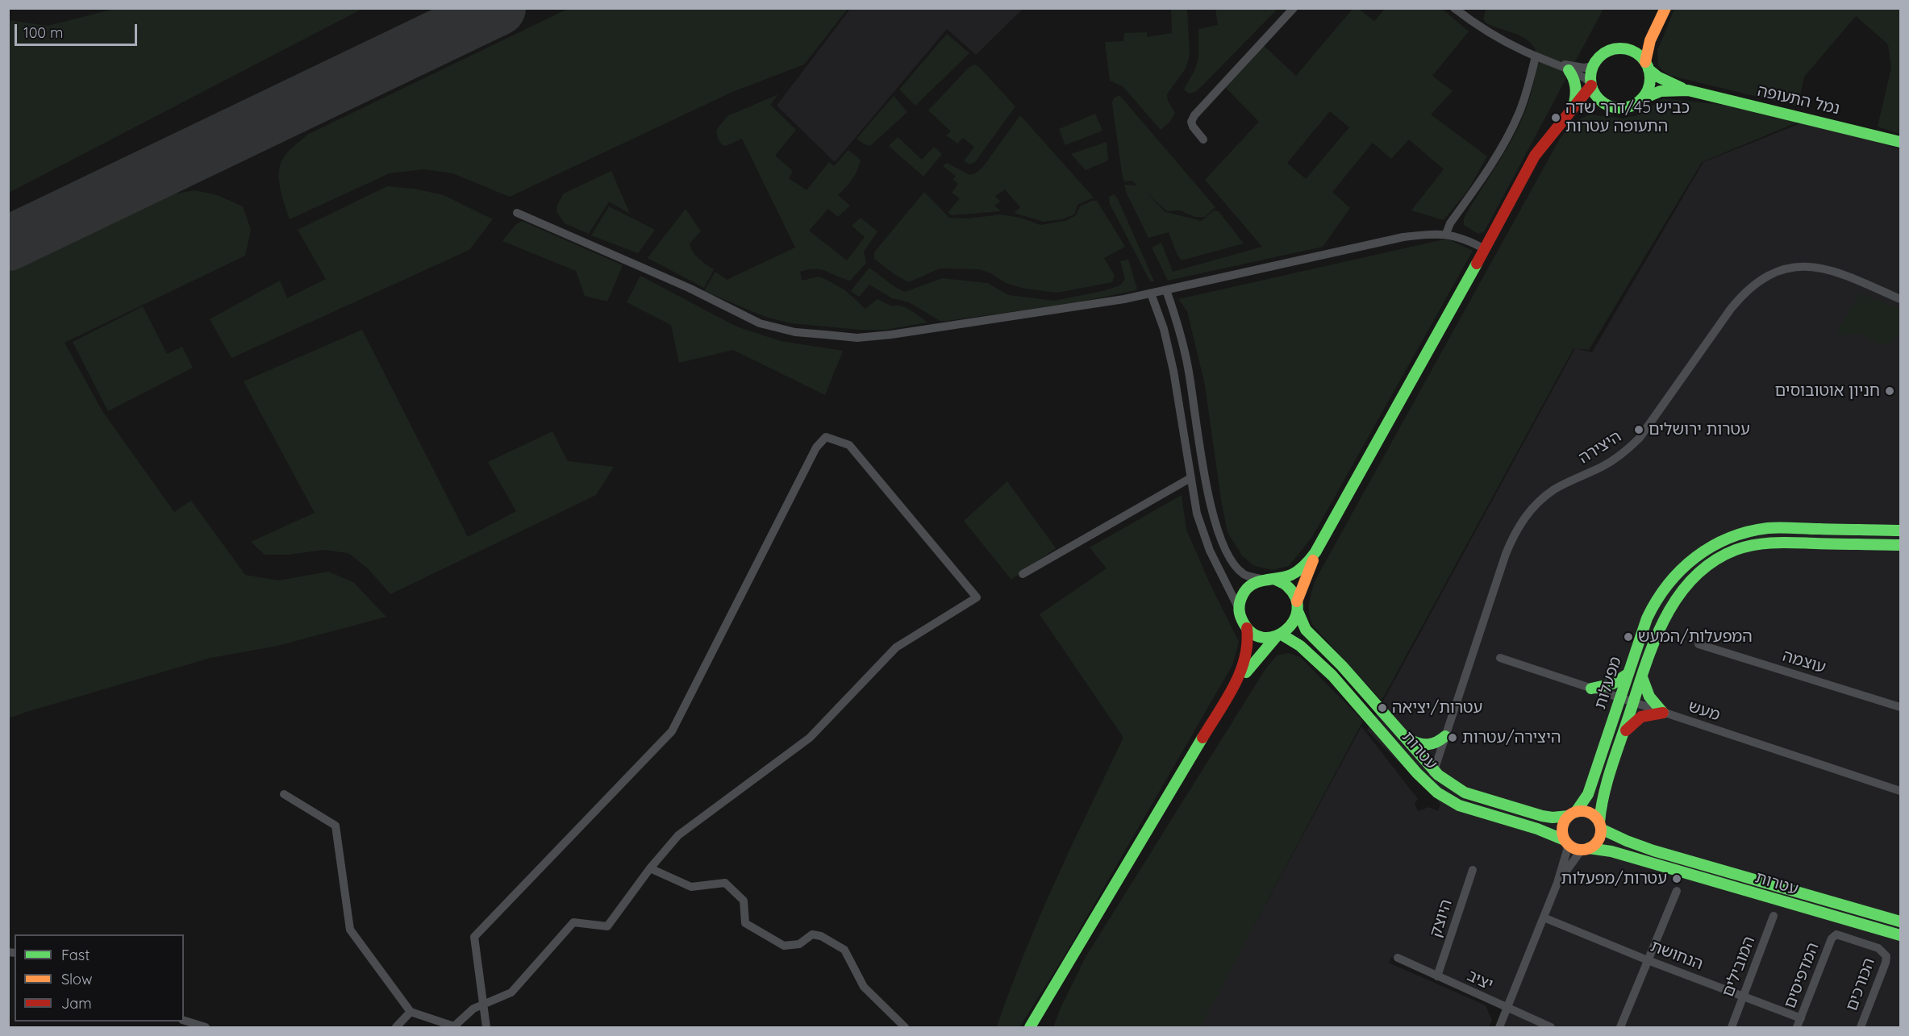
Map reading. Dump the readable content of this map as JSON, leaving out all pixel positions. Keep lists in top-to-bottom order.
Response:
{
  "streets": {
    "main road": ["נמל התעופה", "מפעלות", "עטרות"],
    "street": [
      "היצירה",
      "עוצמה",
      "מעש",
      "היוצק",
      "הנחושת",
      "המובילים",
      "המדפיסים",
      "יציב",
      "הכורכים"
    ]
  },
  "crossings": [
    ["היצירה", "עטרות"],
    ["מפעלות", "מעש"],
    ["מפעלות", "עטרות"],
    ["היוצק", "יציב"],
    ["הנחושת", "המובילים"],
    ["הנחושת", "המדפיסים"],
    ["המדפיסים", "הכורכים"]
  ],
  "places": [
    "כביש 45/דרך שדה התעופה עטרות",
    "חניון אוטובוסים",
    "עטרות ירושלים",
    "המפעלות/המעש",
    "עטרות/יציאה",
    "היצירה/עטרות",
    "עטרות/מפעלות"
  ],
  "legend": ["Fast", "Slow", "Jam"],
  "scale_bar": "100 m"
}
